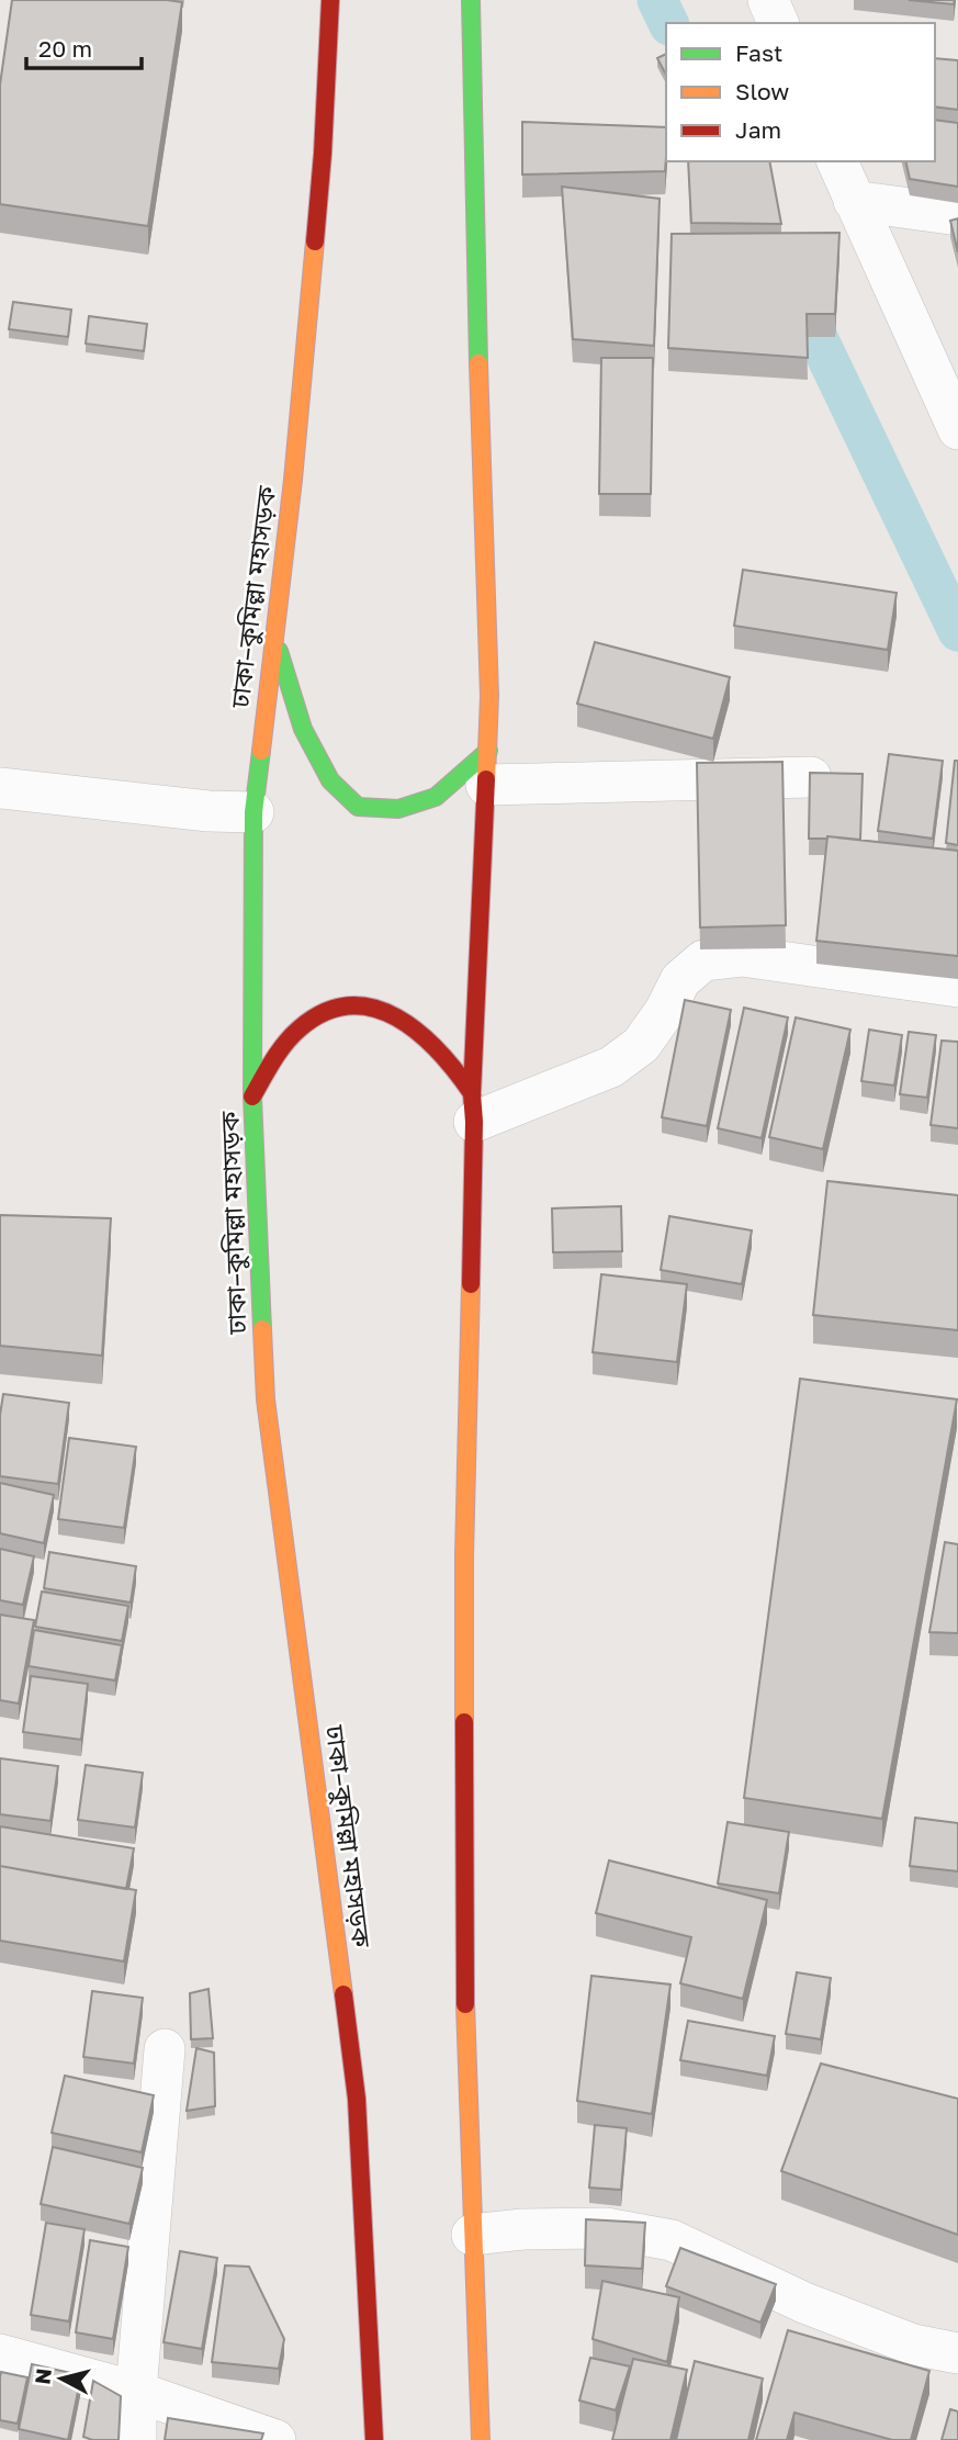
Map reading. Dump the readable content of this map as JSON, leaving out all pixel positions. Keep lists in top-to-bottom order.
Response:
{
  "streets": {
    "highway": ["ঢাকা–কুমিল্লা মহাসড়ক"]
  },
  "legend": ["Fast", "Slow", "Jam"],
  "scale_bar": "20 m",
  "north": "left"
}
